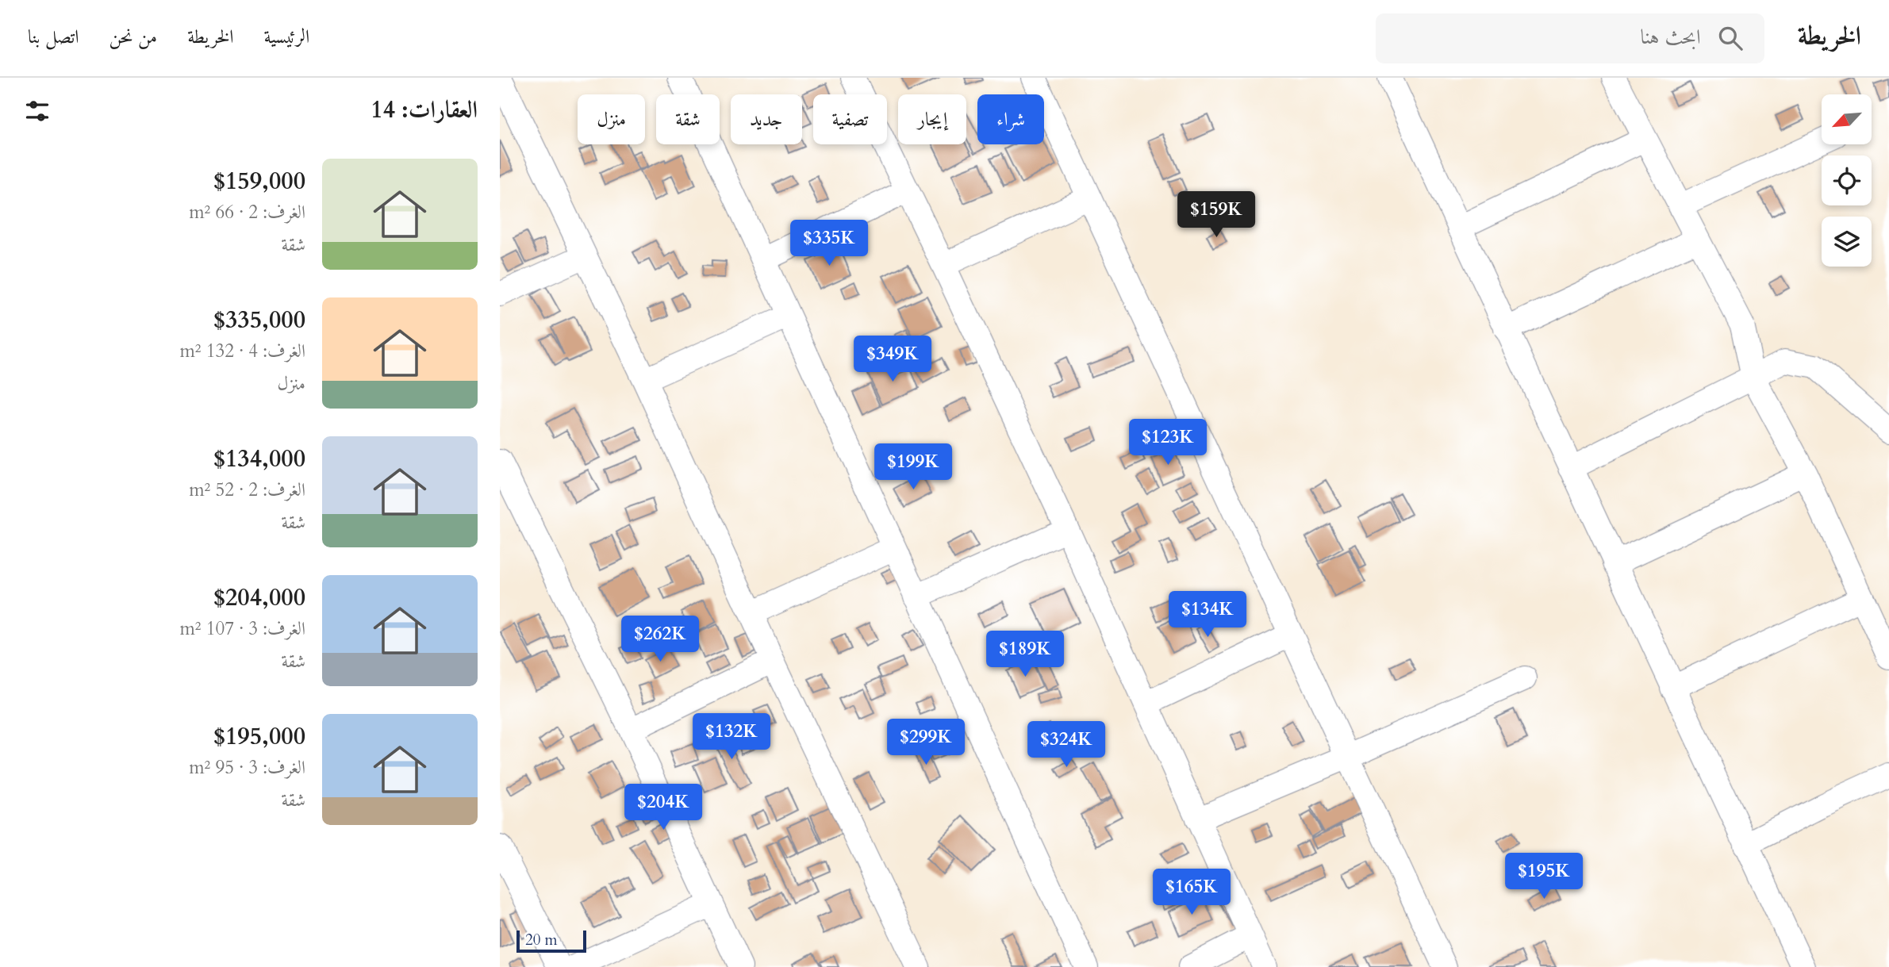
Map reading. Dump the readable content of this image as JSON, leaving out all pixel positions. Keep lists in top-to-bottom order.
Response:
{
  "scale_bar": "20 m",
  "north": "bottom left",
  "page": {
    "header": "الخريطة",
    "search": "ابحث هنا",
    "nav": [
      "الرئيسية",
      "الخريطة",
      "من نحن",
      "اتصل بنا"
    ],
    "heading": "العقارات: 14",
    "chip": [
      "شراء",
      "إيجار",
      "تصفية",
      "جديد",
      "شقة",
      "منزل"
    ],
    "list": [
      {
        "name": "$159,000",
        "note": "الغرف: 2 · 66 m² · شقة"
      },
      {
        "name": "$335,000",
        "note": "الغرف: 4 · 132 m² · منزل"
      },
      {
        "name": "$134,000",
        "note": "الغرف: 2 · 52 m² · شقة"
      },
      {
        "name": "$204,000",
        "note": "الغرف: 3 · 107 m² · شقة"
      },
      {
        "name": "$195,000",
        "note": "الغرف: 3 · 95 m² · شقة"
      }
    ],
    "price": [
      "$159K",
      "$335K",
      "$349K",
      "$123K",
      "$199K",
      "$134K",
      "$262K",
      "$189K",
      "$132K",
      "$299K",
      "$324K",
      "$204K",
      "$195K",
      "$165K"
    ],
    "scale": "20 m"
  }
}
